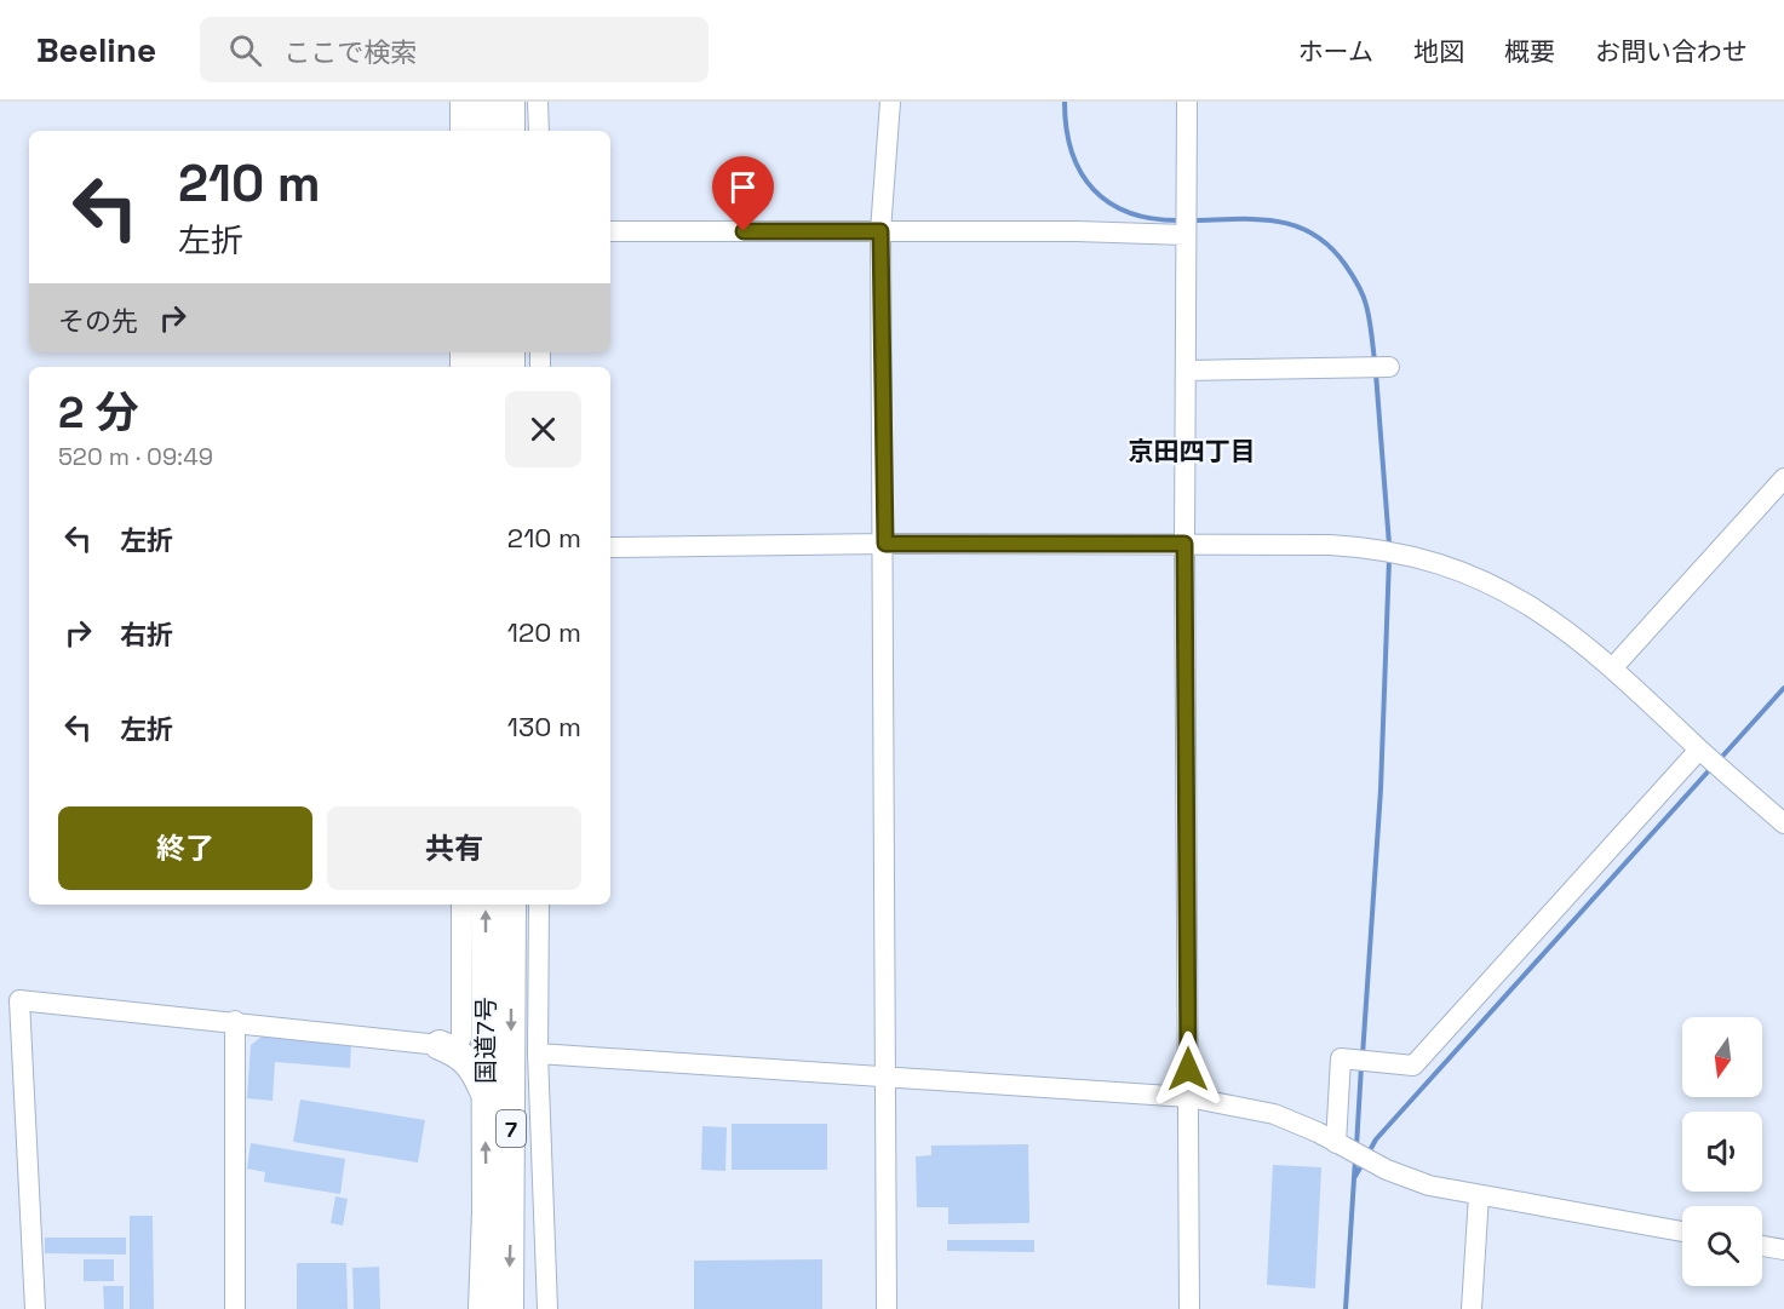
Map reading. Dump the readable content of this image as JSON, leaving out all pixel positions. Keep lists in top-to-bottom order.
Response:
{
  "streets": {
    "highway": ["国道7号", "7"]
  },
  "districts": ["京田四丁目"],
  "north": "bottom",
  "page": {
    "header": "Beeline",
    "search": "ここで検索",
    "nav": [
      "ホーム",
      "地図",
      "概要",
      "お問い合わせ"
    ],
    "turn": ["210 m", "左折"],
    "then": "その先",
    "heading": ["2 分", "520 m · 09:49"],
    "list": [
      {
        "name": "左折",
        "value": "210 m"
      },
      {
        "name": "右折",
        "value": "120 m"
      },
      {
        "name": "左折",
        "value": "130 m"
      }
    ],
    "buttons": ["終了", "共有"]
  }
}
